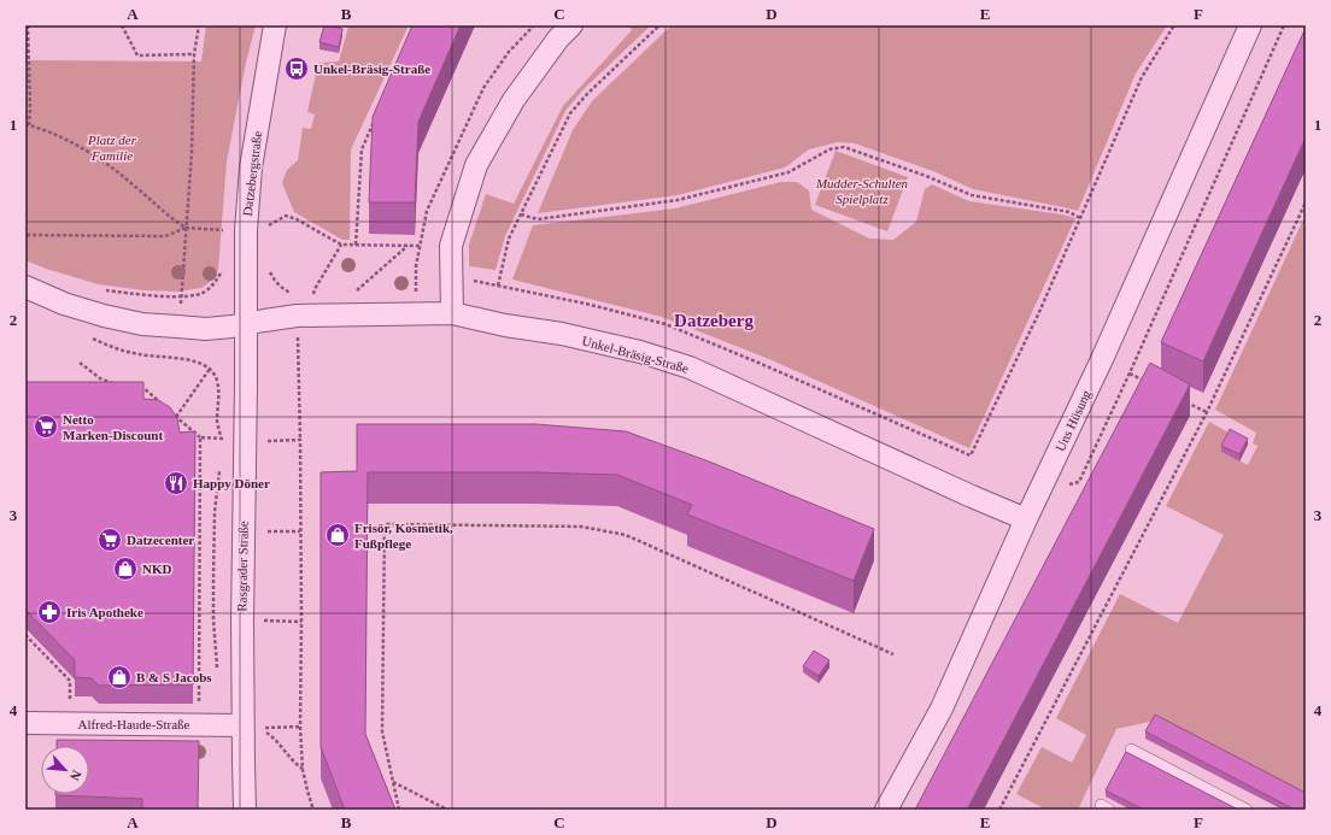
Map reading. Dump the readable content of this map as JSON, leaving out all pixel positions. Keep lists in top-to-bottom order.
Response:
{
  "streets": {
    "street": [
      "Datzebergstraße",
      "Unkel-Bräsig-Straße",
      "Uns Hüsung",
      "Rasgrader Straße",
      "Alfred-Haude-Straße"
    ]
  },
  "crossings": [
    ["Datzebergstraße", "Unkel-Bräsig-Straße"],
    ["Datzebergstraße", "Rasgrader Straße"],
    ["Unkel-Bräsig-Straße", "Uns Hüsung"],
    ["Unkel-Bräsig-Straße", "Rasgrader Straße"],
    ["Rasgrader Straße", "Alfred-Haude-Straße"]
  ],
  "districts": ["Datzeberg"],
  "parks": ["Platz der Familie", "Mudder-Schulten Spielplatz"],
  "places": {
    "bus stop": ["Unkel-Bräsig-Straße"],
    "supermarket": ["Netto Marken-Discount", "Datzecenter"],
    "restaurant": ["Happy Döner"],
    "shop": ["Frisör, Kosmetik, Fußpflege", "NKD", "B & S Jacobs"],
    "pharmacy": ["Iris Apotheke"]
  },
  "north": "bottom right",
  "grid": {
    "columns": [
      "A",
      "B",
      "C",
      "D",
      "E",
      "F"
    ],
    "rows": [
      "1",
      "2",
      "3",
      "4"
    ]
  }
}
